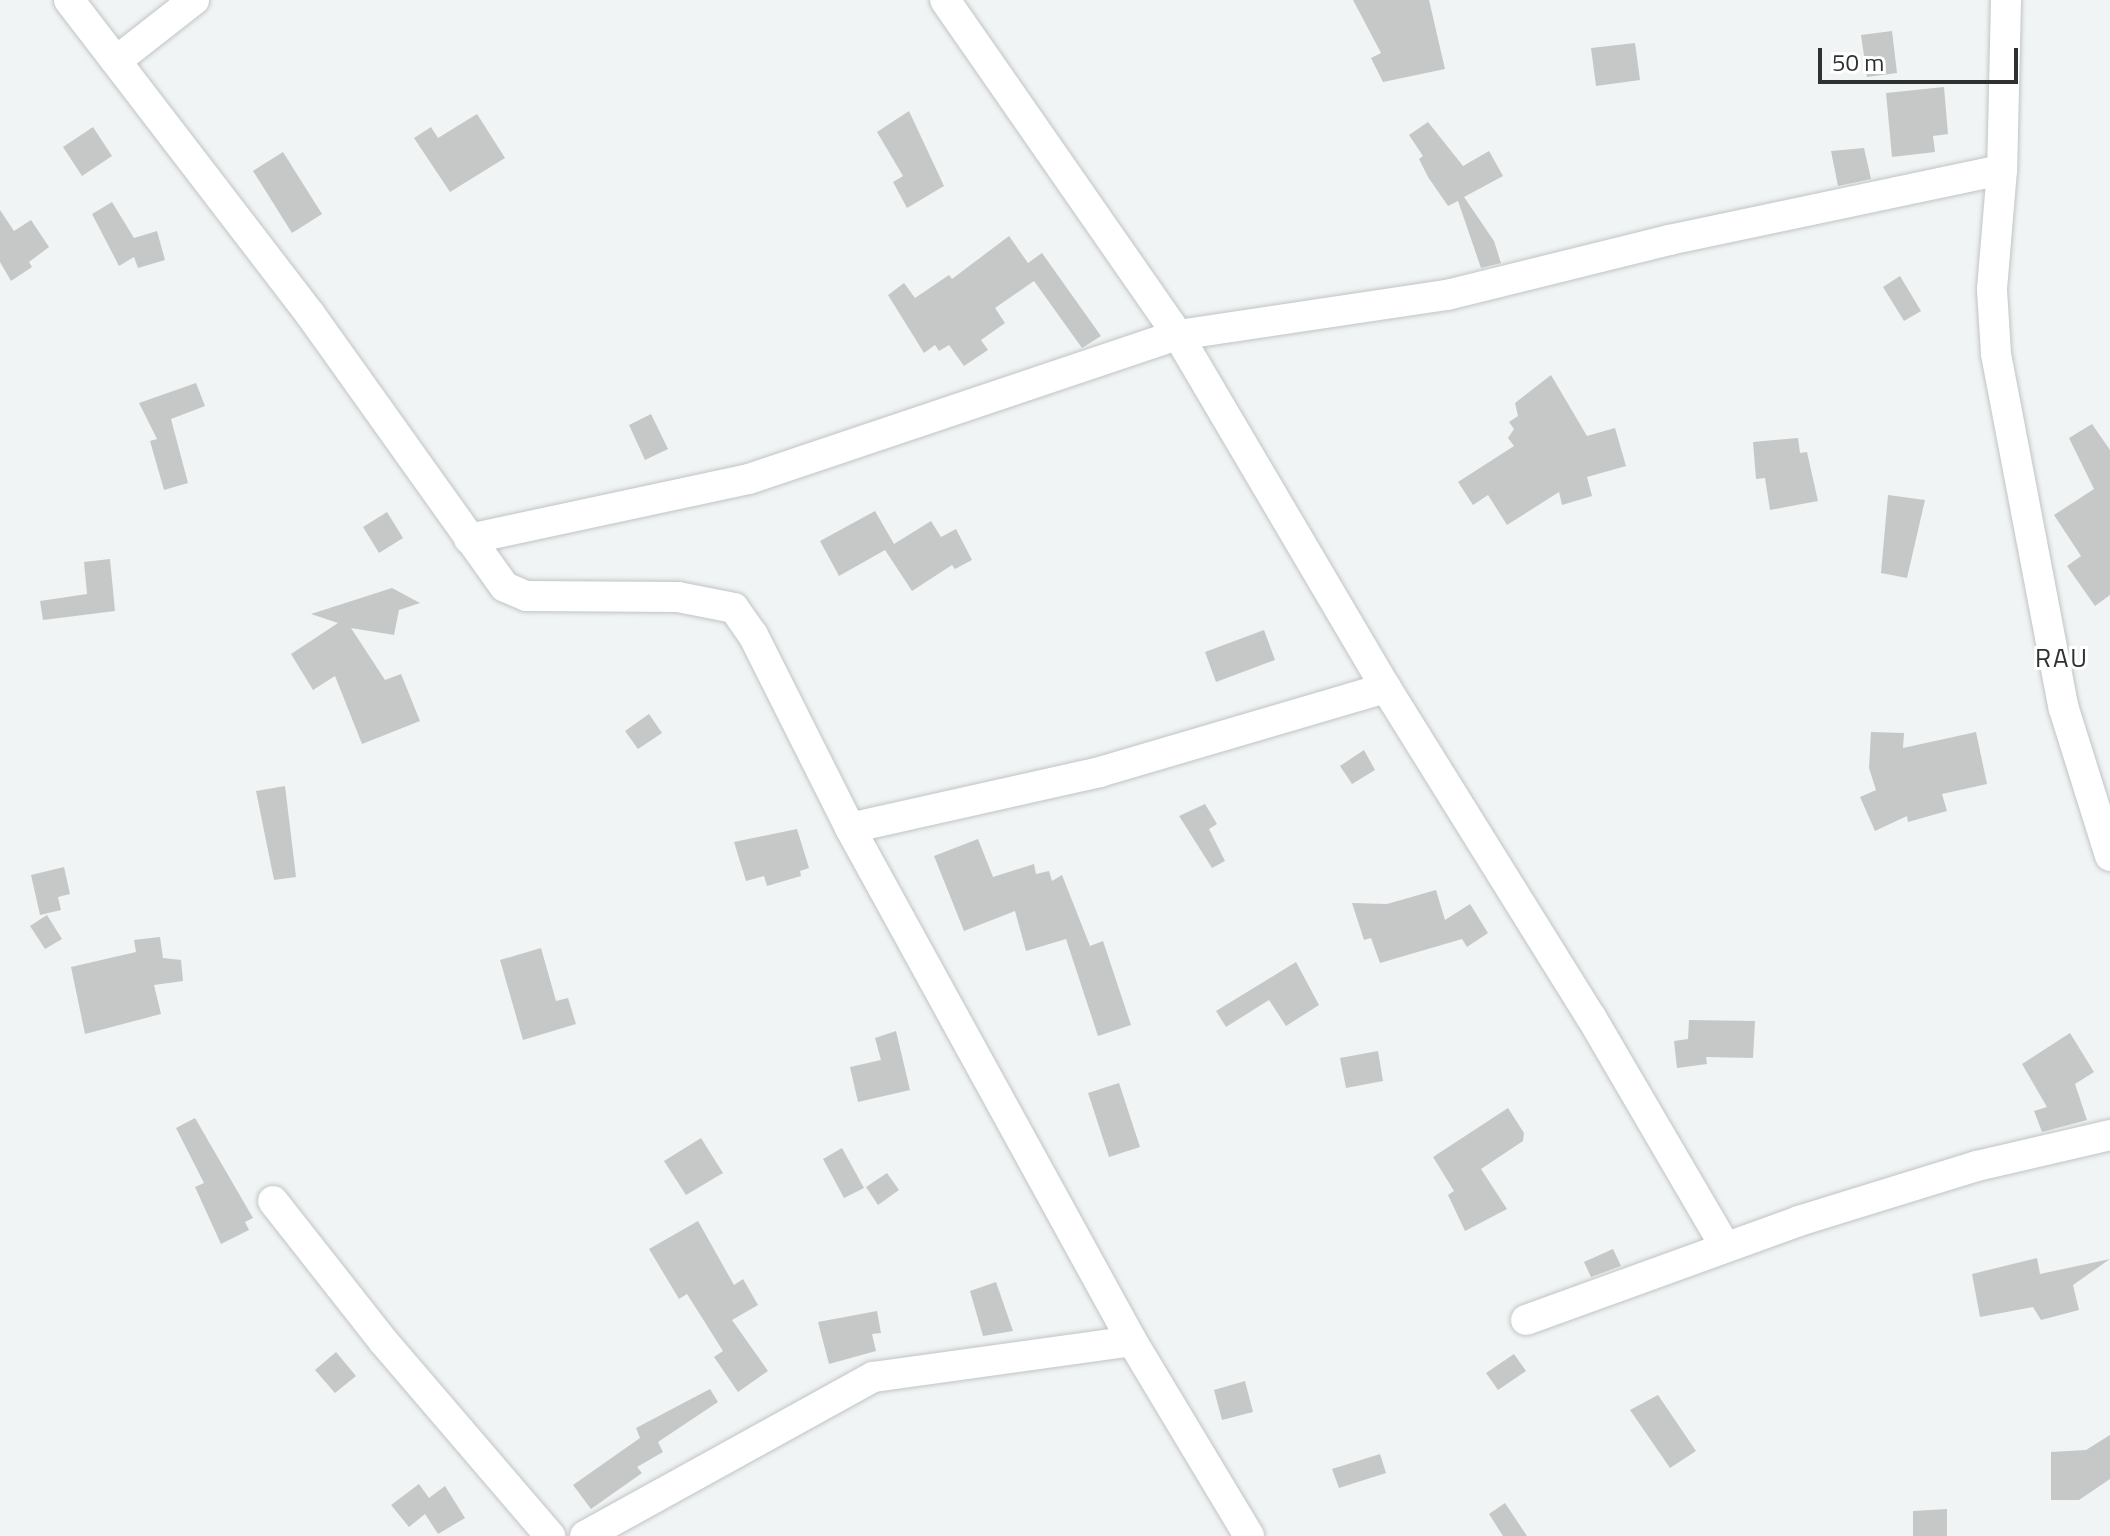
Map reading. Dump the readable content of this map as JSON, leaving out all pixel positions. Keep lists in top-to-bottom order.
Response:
{
  "districts": ["RAU"],
  "scale_bar": "50 m"
}
